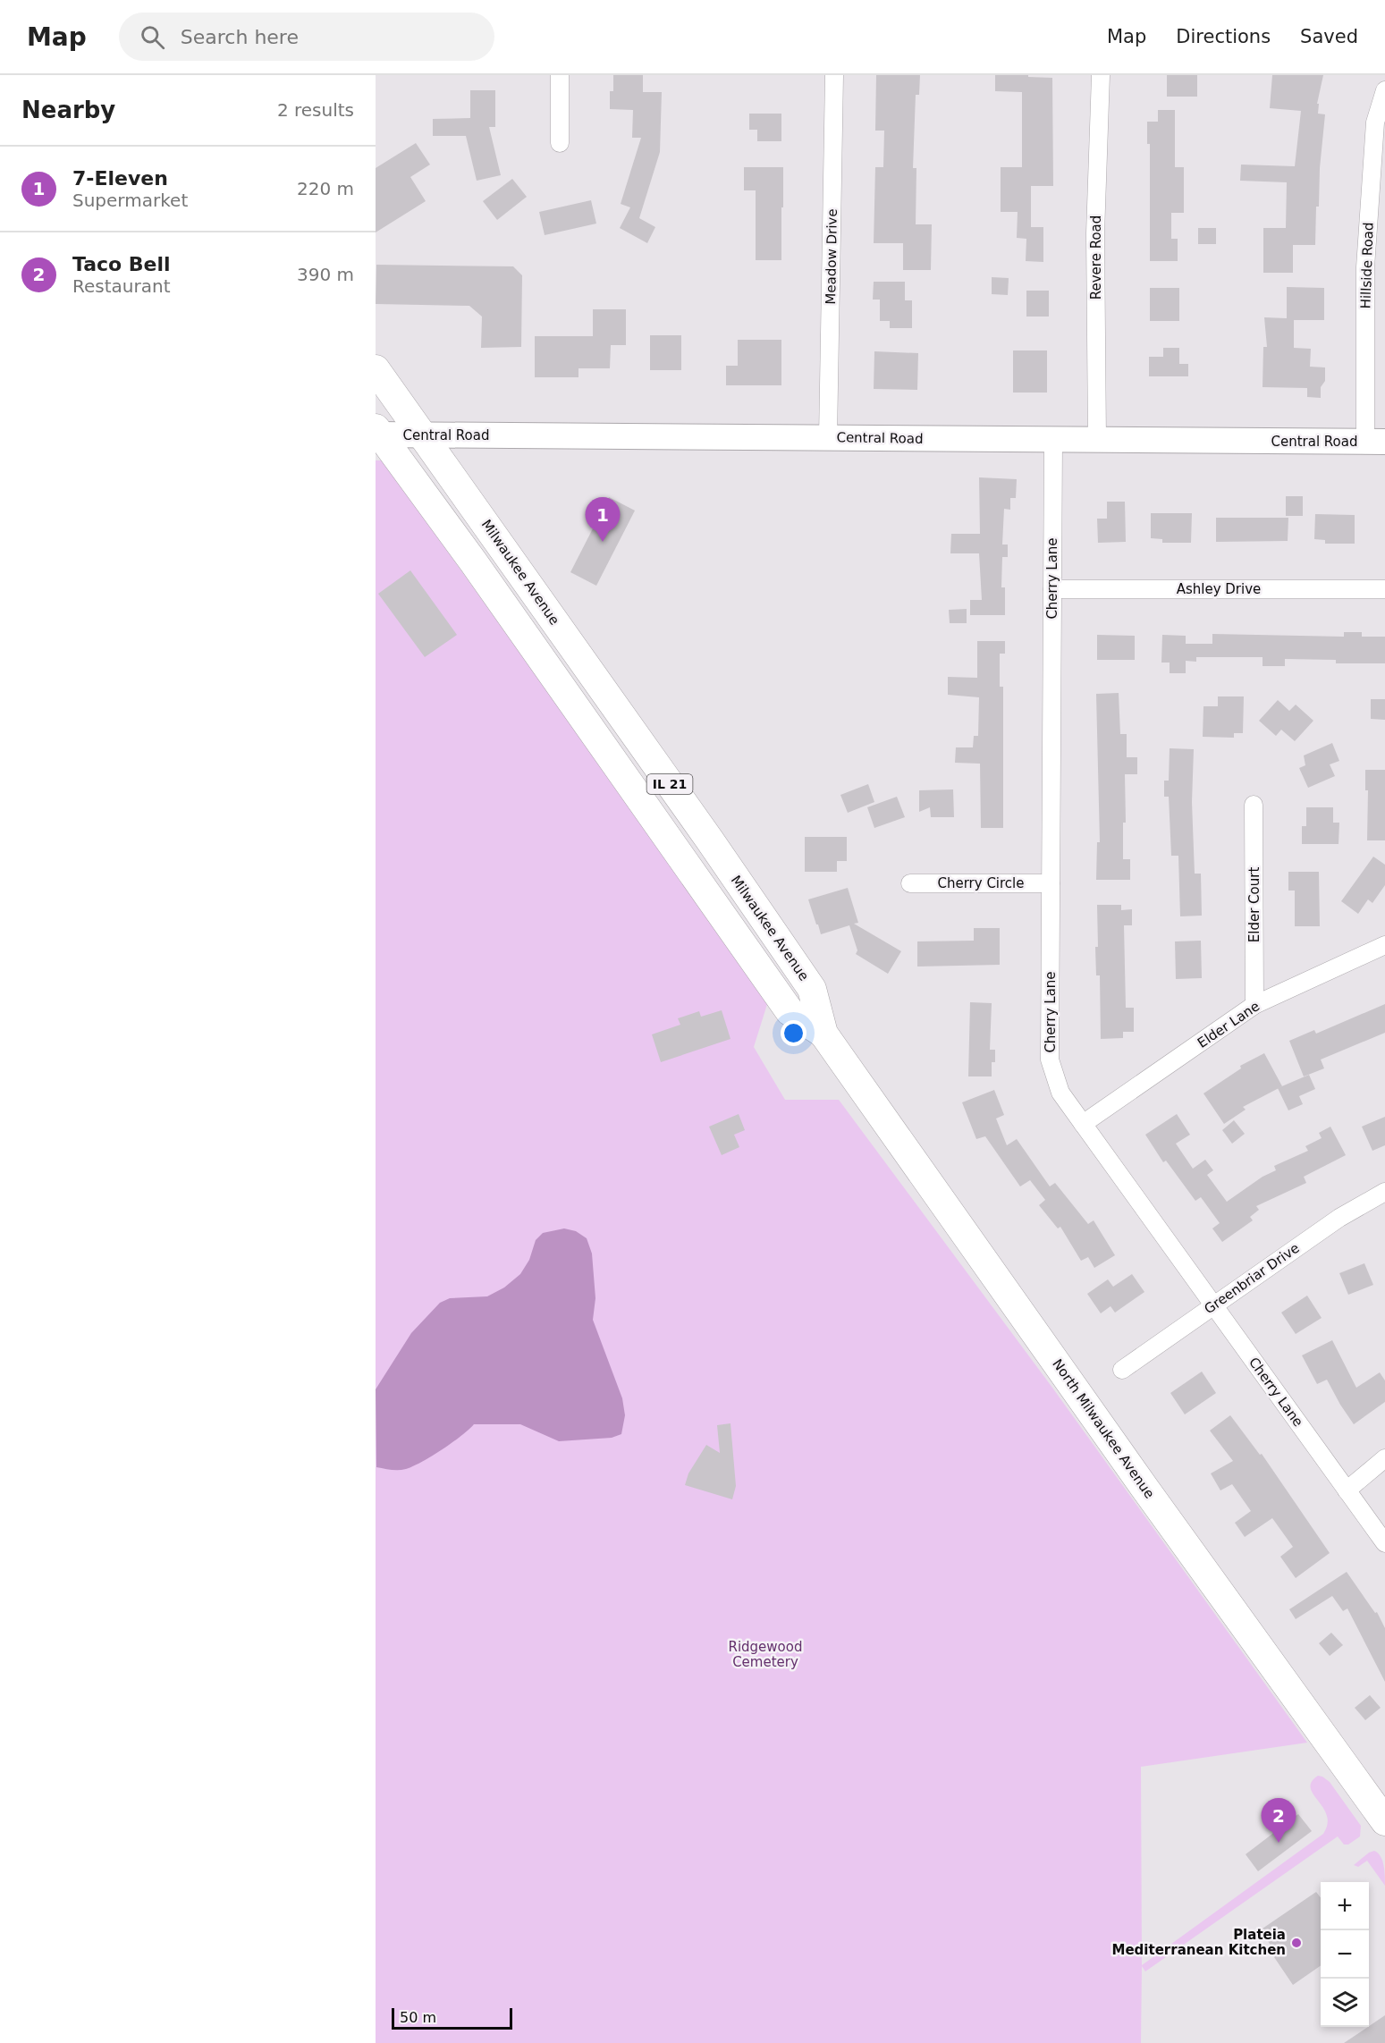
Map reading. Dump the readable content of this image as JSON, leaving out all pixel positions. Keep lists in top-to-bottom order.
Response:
{
  "streets": {
    "main road": [
      "Central Road",
      "Milwaukee Avenue",
      "IL 21",
      "North Milwaukee Avenue"
    ],
    "street": [
      "Meadow Drive",
      "Revere Road",
      "Hillside Road",
      "Cherry Lane",
      "Ashley Drive",
      "Cherry Circle",
      "Elder Court",
      "Elder Lane",
      "Greenbriar Drive"
    ]
  },
  "crossings": [
    ["Meadow Drive", "Central Road"],
    ["Revere Road", "Central Road"],
    ["Hillside Road", "Central Road"],
    ["Central Road", "Milwaukee Avenue"],
    ["Central Road", "Cherry Lane"],
    ["Central Road", "IL 21"],
    ["Milwaukee Avenue", "IL 21"],
    ["Milwaukee Avenue", "North Milwaukee Avenue"],
    ["Cherry Lane", "Ashley Drive"],
    ["Cherry Lane", "Cherry Circle"],
    ["Cherry Lane", "Elder Lane"],
    ["Cherry Lane", "Greenbriar Drive"],
    ["IL 21", "North Milwaukee Avenue"],
    ["Elder Court", "Elder Lane"]
  ],
  "parks": ["Ridgewood Cemetery"],
  "places": ["Plateia Mediterranean Kitchen"],
  "scale_bar": "50 m",
  "page": {
    "header": "Map",
    "search": "Search here",
    "nav": ["Map", "Directions", "Saved"],
    "heading": ["Nearby", "2 results"],
    "list": [
      {
        "mark": "1",
        "name": "7-Eleven",
        "note": "Supermarket",
        "value": "220 m"
      },
      {
        "mark": "2",
        "name": "Taco Bell",
        "note": "Restaurant",
        "value": "390 m"
      }
    ],
    "pins": ["1", "2"],
    "map_buttons": ["+", "−"],
    "scale": "50 m"
  }
}
